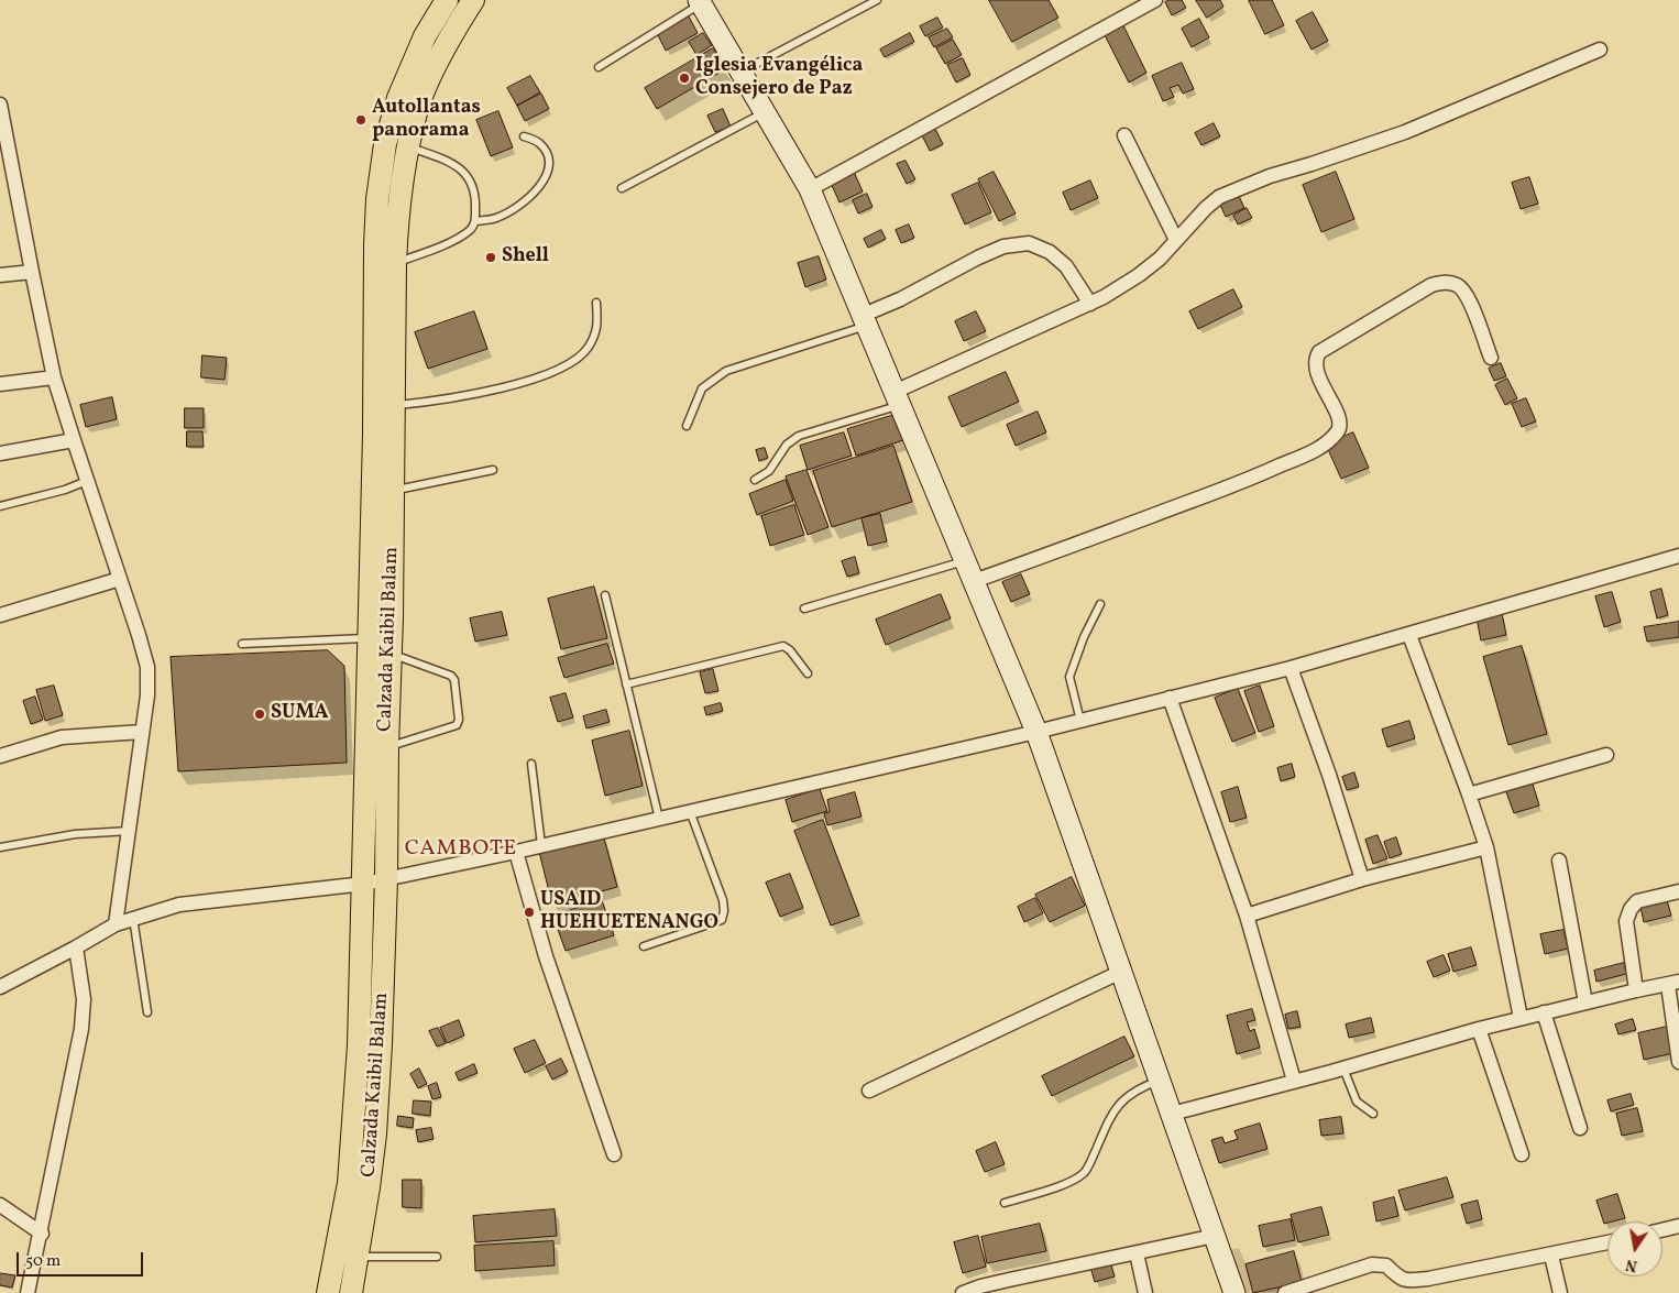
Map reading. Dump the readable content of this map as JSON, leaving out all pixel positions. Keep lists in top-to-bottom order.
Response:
{
  "streets": {
    "main road": ["Calzada Kaibil Balam"]
  },
  "districts": ["CAMBOTE"],
  "places": [
    "Iglesia Evangélica Consejero de Paz",
    "Autollantas panorama",
    "Shell",
    "SUMA",
    "USAID HUEHUETENANGO"
  ],
  "scale_bar": "50 m",
  "north": "bottom"
}
